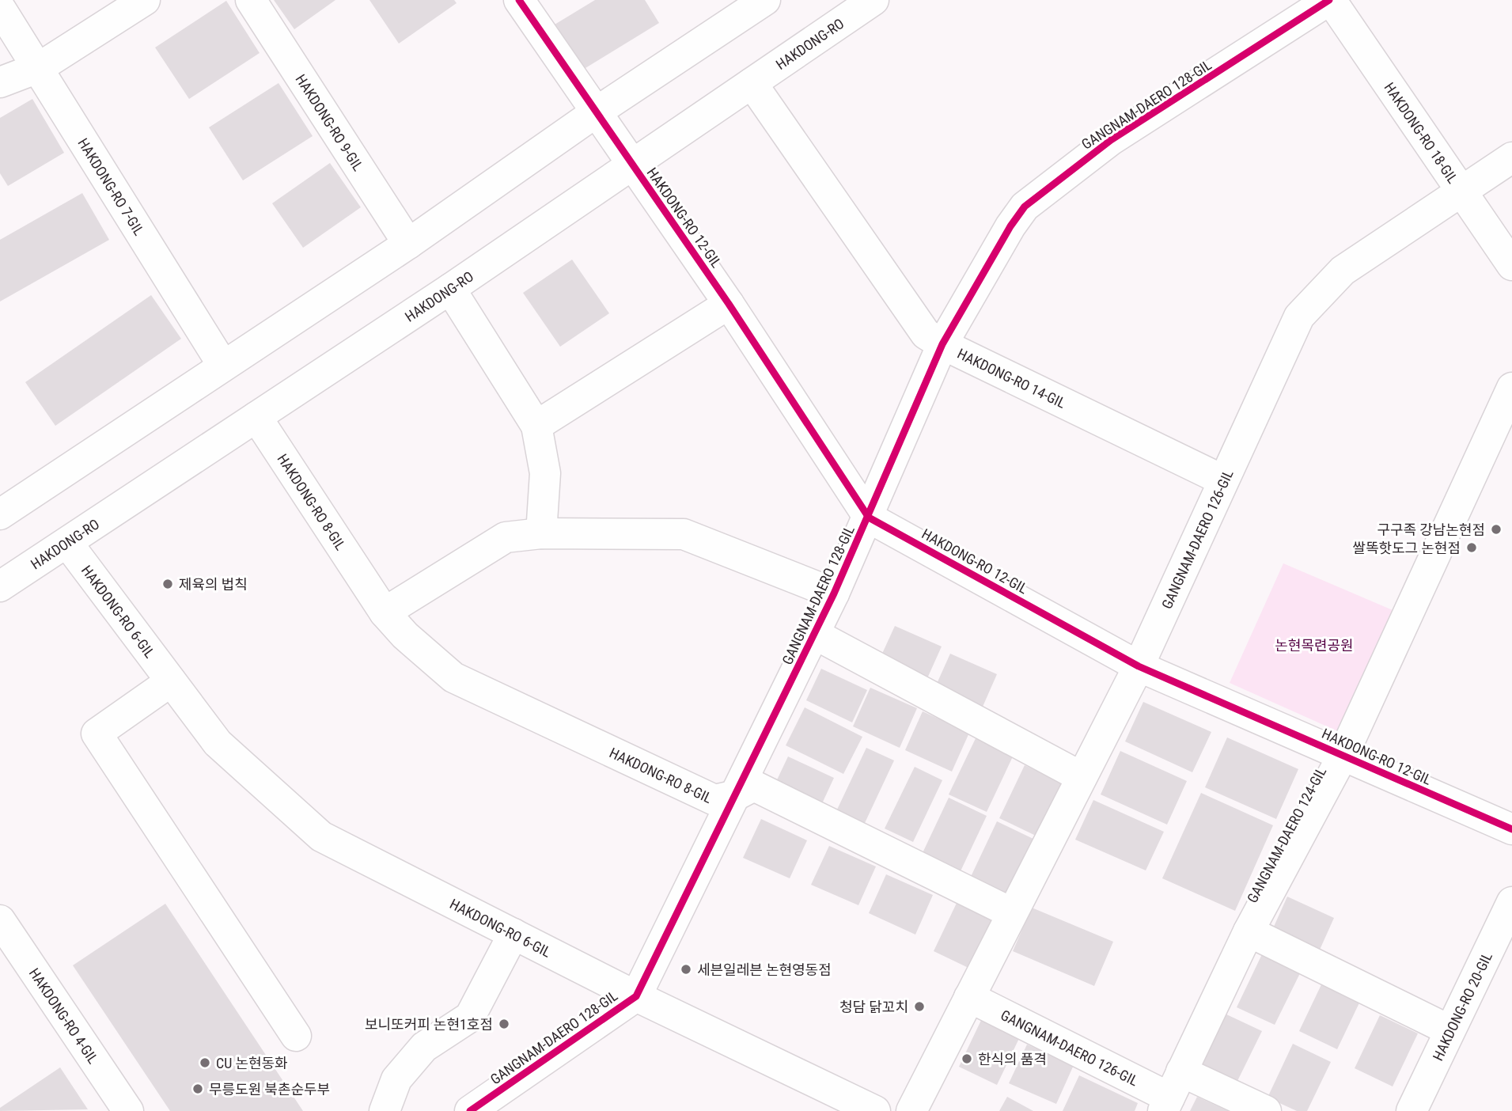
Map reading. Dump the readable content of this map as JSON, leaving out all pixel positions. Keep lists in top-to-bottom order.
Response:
{
  "streets": {
    "street": [
      "HAKDONG-RO",
      "GANGNAM-DAERO 128-GIL",
      "HAKDONG-RO 9-GIL",
      "HAKDONG-RO 18-GIL",
      "HAKDONG-RO 7-GIL",
      "HAKDONG-RO 12-GIL",
      "HAKDONG-RO 14-GIL",
      "HAKDONG-RO 8-GIL",
      "GANGNAM-DAERO 126-GIL",
      "HAKDONG-RO 6-GIL",
      "GANGNAM-DAERO 124-GIL",
      "HAKDONG-RO 20-GIL",
      "HAKDONG-RO 4-GIL"
    ]
  },
  "crossings": [
    ["HAKDONG-RO", "HAKDONG-RO 12-GIL"],
    ["HAKDONG-RO", "HAKDONG-RO 14-GIL"],
    ["HAKDONG-RO", "HAKDONG-RO 8-GIL"],
    ["HAKDONG-RO", "HAKDONG-RO 6-GIL"],
    ["GANGNAM-DAERO 128-GIL", "HAKDONG-RO 18-GIL"],
    ["GANGNAM-DAERO 128-GIL", "HAKDONG-RO 12-GIL"],
    ["GANGNAM-DAERO 128-GIL", "HAKDONG-RO 14-GIL"],
    ["GANGNAM-DAERO 128-GIL", "HAKDONG-RO 8-GIL"],
    ["GANGNAM-DAERO 128-GIL", "GANGNAM-DAERO 126-GIL"],
    ["GANGNAM-DAERO 128-GIL", "HAKDONG-RO 6-GIL"],
    ["HAKDONG-RO 18-GIL", "GANGNAM-DAERO 126-GIL"],
    ["HAKDONG-RO 12-GIL", "GANGNAM-DAERO 126-GIL"],
    ["HAKDONG-RO 12-GIL", "GANGNAM-DAERO 124-GIL"],
    ["HAKDONG-RO 14-GIL", "GANGNAM-DAERO 126-GIL"],
    ["HAKDONG-RO 8-GIL", "GANGNAM-DAERO 126-GIL"],
    ["GANGNAM-DAERO 126-GIL", "GANGNAM-DAERO 124-GIL"]
  ],
  "parks": ["논현목련공원"],
  "places": [
    "구구족 강남논현점",
    "쌀똑핫도그 논현점",
    "제육의 법칙",
    "세븐일레븐 논현영동점",
    "청담 닭꼬치",
    "보니또커피 논현1호점",
    "한식의 품격",
    "CU 논현동화",
    "무릉도원 북촌순두부"
  ]
}
